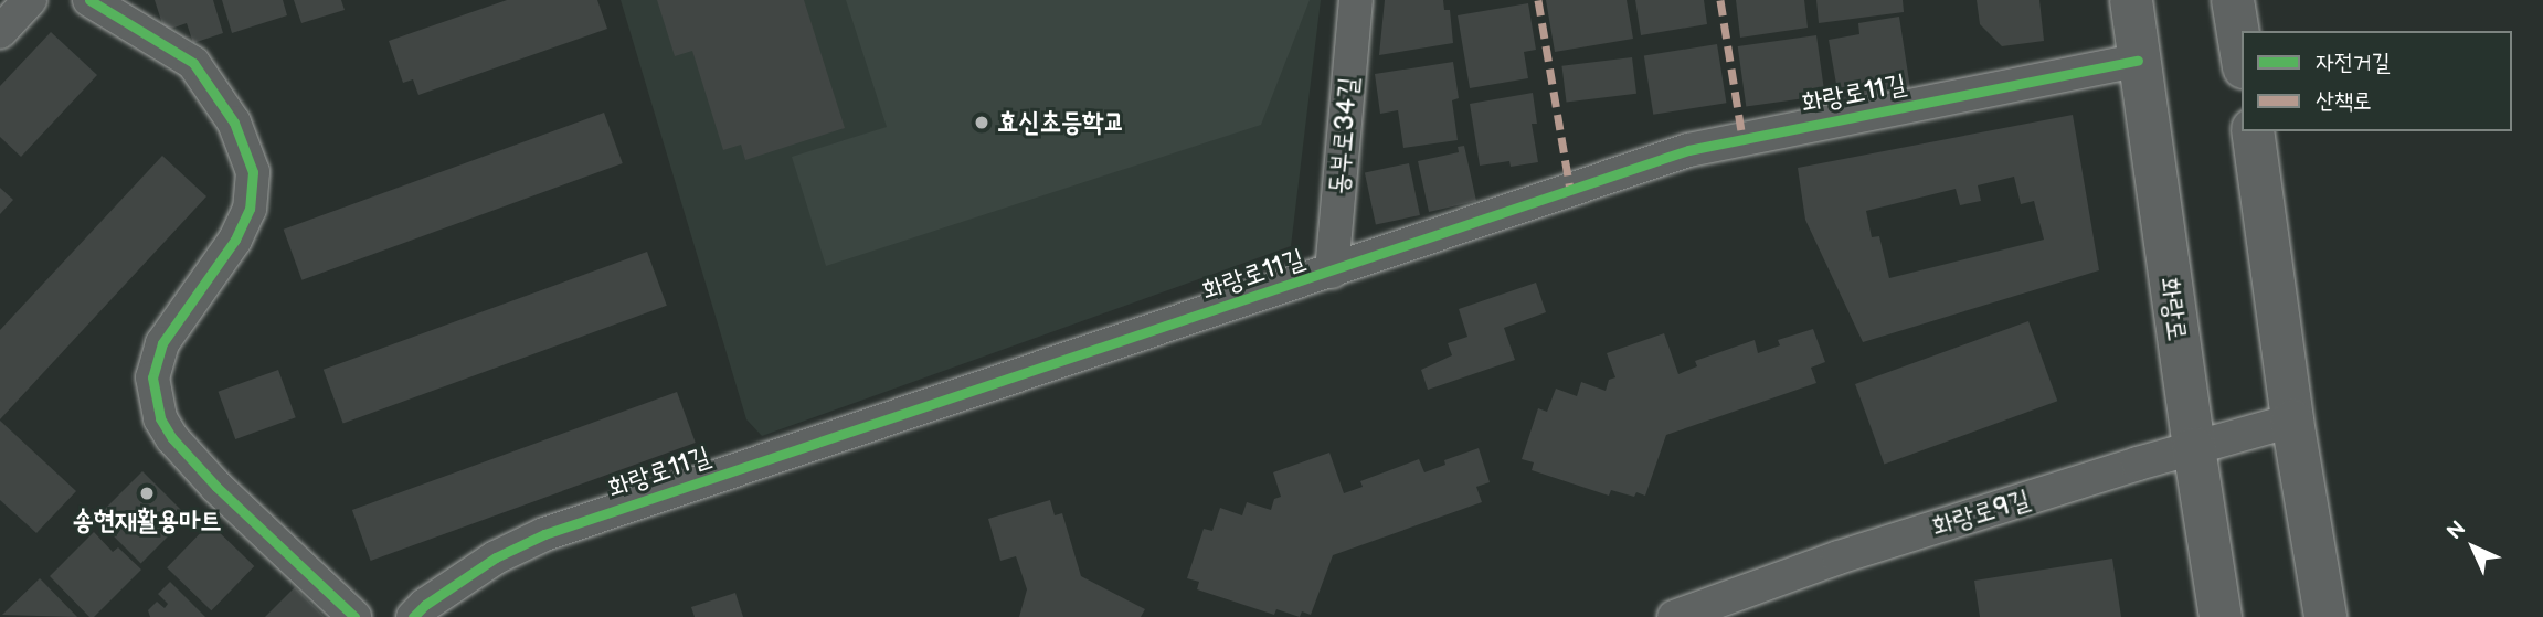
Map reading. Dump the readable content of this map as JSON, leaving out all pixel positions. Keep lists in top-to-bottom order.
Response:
{
  "streets": {
    "main road": ["화랑로"],
    "street": ["화랑로11길", "동부로34길", "화랑로9길"]
  },
  "crossings": [
    ["화랑로11길", "동부로34길"],
    ["화랑로11길", "화랑로"],
    ["화랑로", "화랑로9길"]
  ],
  "places": ["효신초등학교", "송현재활용마트"],
  "legend": ["자전거길", "산책로"],
  "north": "top left"
}
